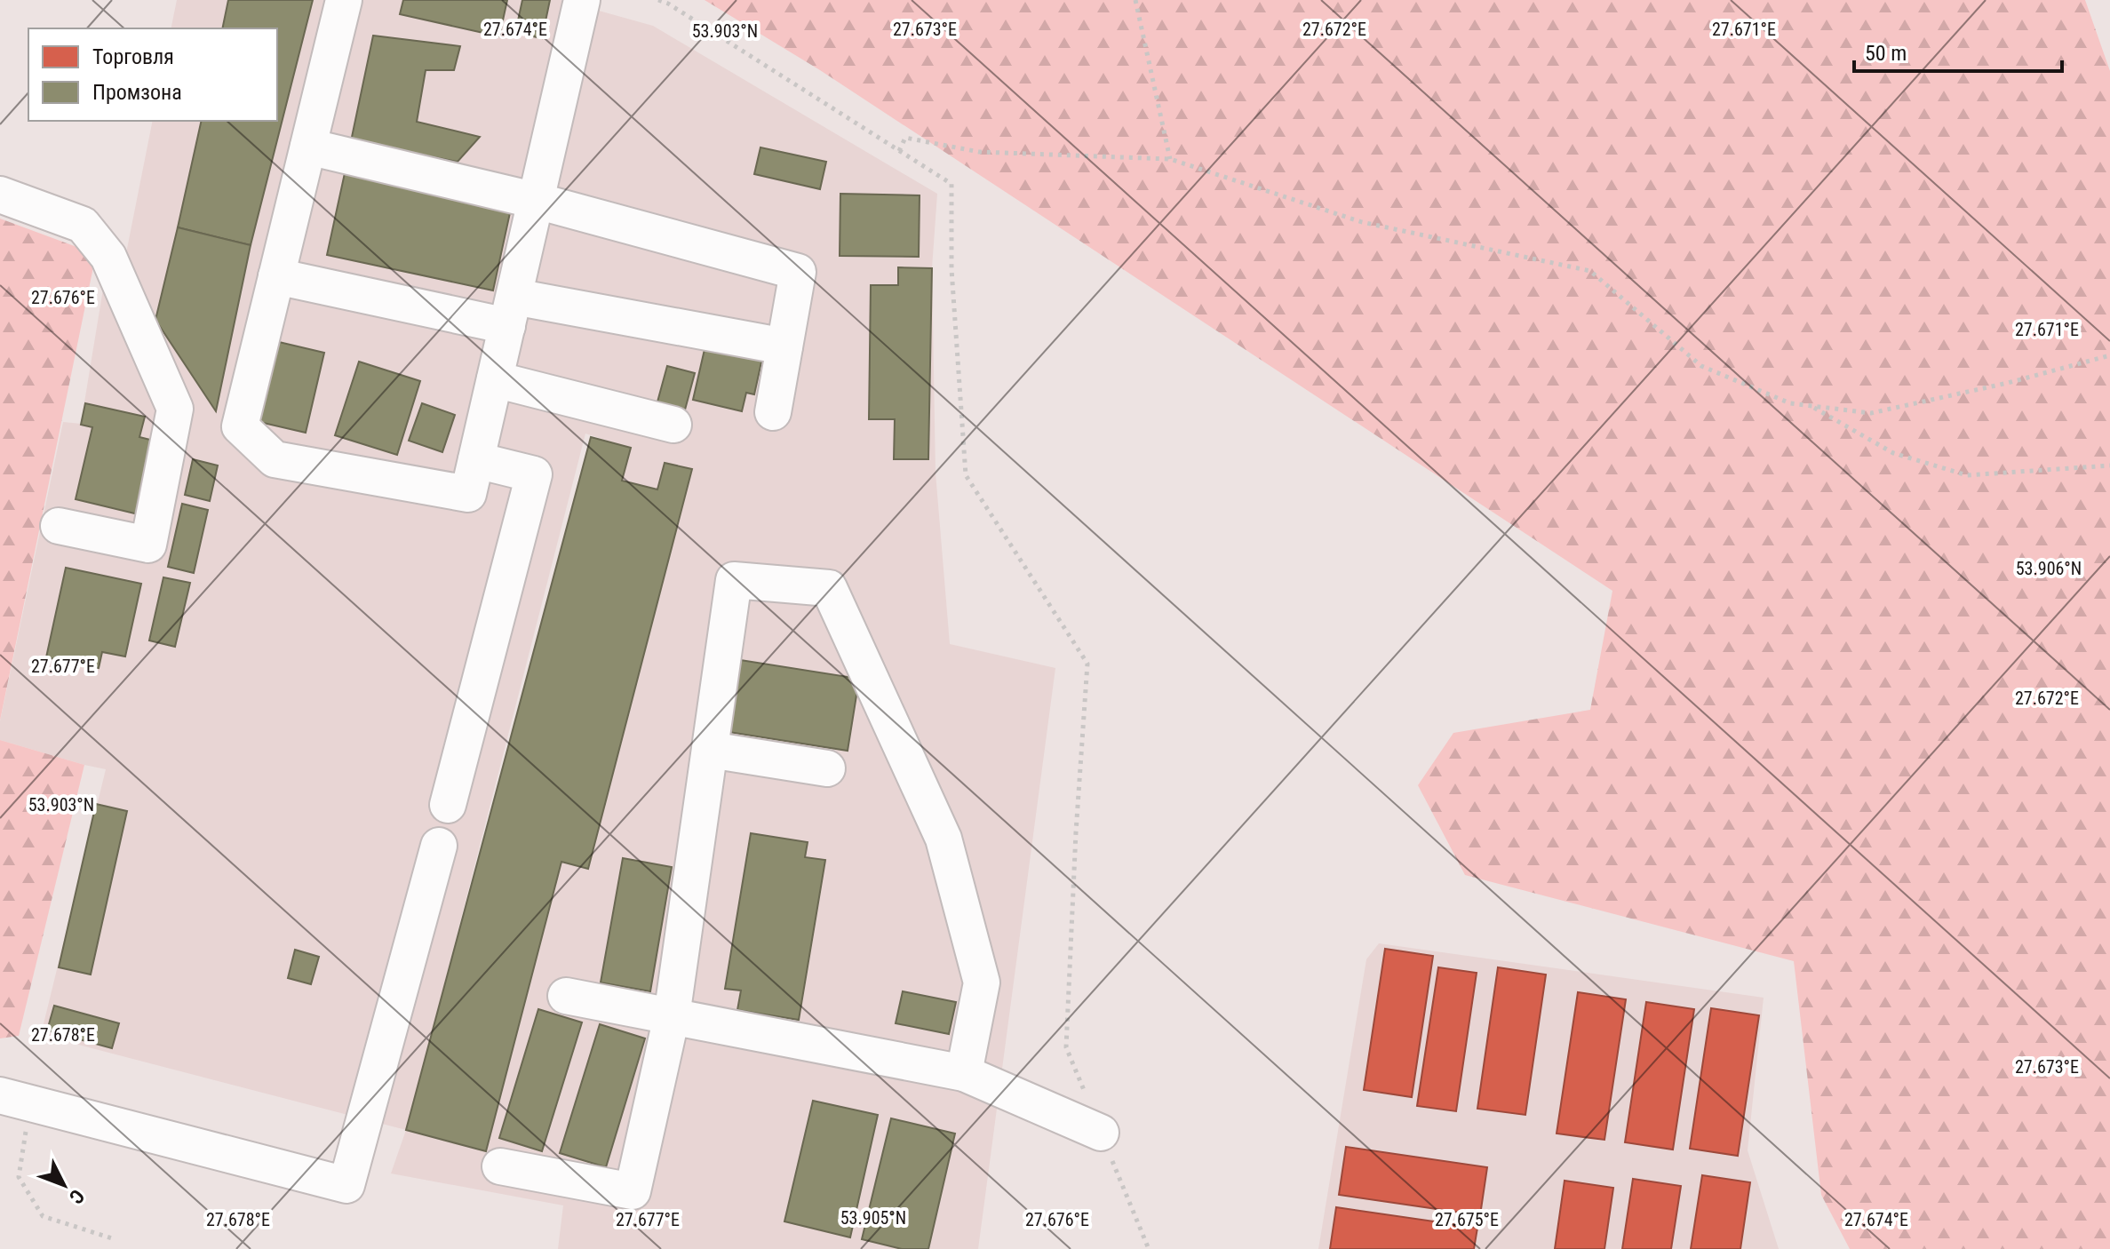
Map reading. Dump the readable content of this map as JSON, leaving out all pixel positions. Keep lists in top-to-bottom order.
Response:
{
  "legend": ["Торговля", "Промзона"],
  "scale_bar": "50 m",
  "north": "bottom right",
  "coordinates": [
    "27.673°E",
    "27.672°E",
    "27.674°E",
    "27.671°E",
    "53.903°N",
    "27.676°E",
    "53.906°N",
    "27.677°E",
    "27.678°E",
    "53.905°N",
    "27.675°E"
  ]
}
